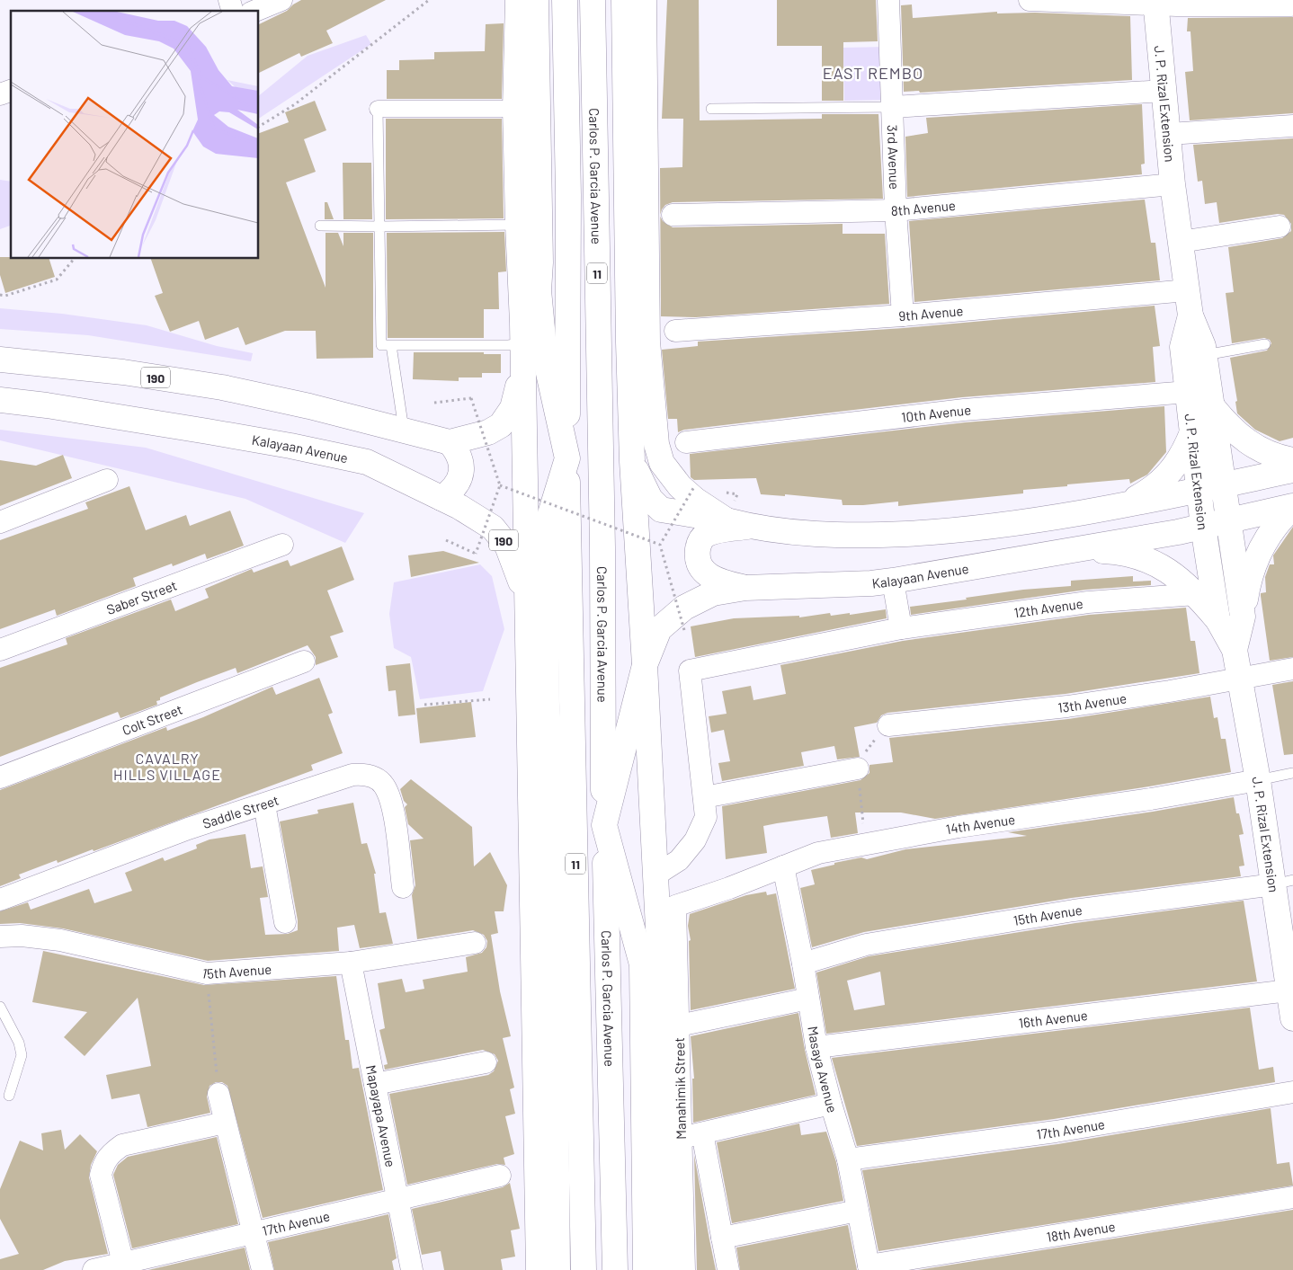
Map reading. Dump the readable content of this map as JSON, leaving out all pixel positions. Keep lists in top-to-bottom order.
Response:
{
  "streets": {
    "main road": [
      "J. P. Rizal Extension",
      "Carlos P. Garcia Avenue",
      "11",
      "190",
      "Kalayaan Avenue"
    ],
    "street": [
      "3rd Avenue",
      "8th Avenue",
      "9th Avenue",
      "10th Avenue",
      "Saber Street",
      "12th Avenue",
      "13th Avenue",
      "Colt Street",
      "Saddle Street",
      "14th Avenue",
      "15th Avenue",
      "16th Avenue",
      "Masaya Avenue",
      "Manahimik Street",
      "Mapayapa Avenue",
      "17th Avenue",
      "18th Avenue"
    ]
  },
  "crossings": [
    ["J. P. Rizal Extension", "8th Avenue"],
    ["J. P. Rizal Extension", "9th Avenue"],
    ["J. P. Rizal Extension", "10th Avenue"],
    ["J. P. Rizal Extension", "Kalayaan Avenue"],
    ["J. P. Rizal Extension", "13th Avenue"],
    ["J. P. Rizal Extension", "14th Avenue"],
    ["J. P. Rizal Extension", "15th Avenue"],
    ["J. P. Rizal Extension", "16th Avenue"],
    ["3rd Avenue", "8th Avenue"],
    ["3rd Avenue", "9th Avenue"],
    ["14th Avenue", "Masaya Avenue"],
    ["14th Avenue", "Manahimik Street"],
    ["15th Avenue", "Masaya Avenue"],
    ["15th Avenue", "Mapayapa Avenue"],
    ["16th Avenue", "Masaya Avenue"],
    ["Masaya Avenue", "17th Avenue"],
    ["Masaya Avenue", "18th Avenue"],
    ["Mapayapa Avenue", "17th Avenue"]
  ],
  "districts": ["EAST REMBO", "CAVALRY HILLS VILLAGE"]
}
